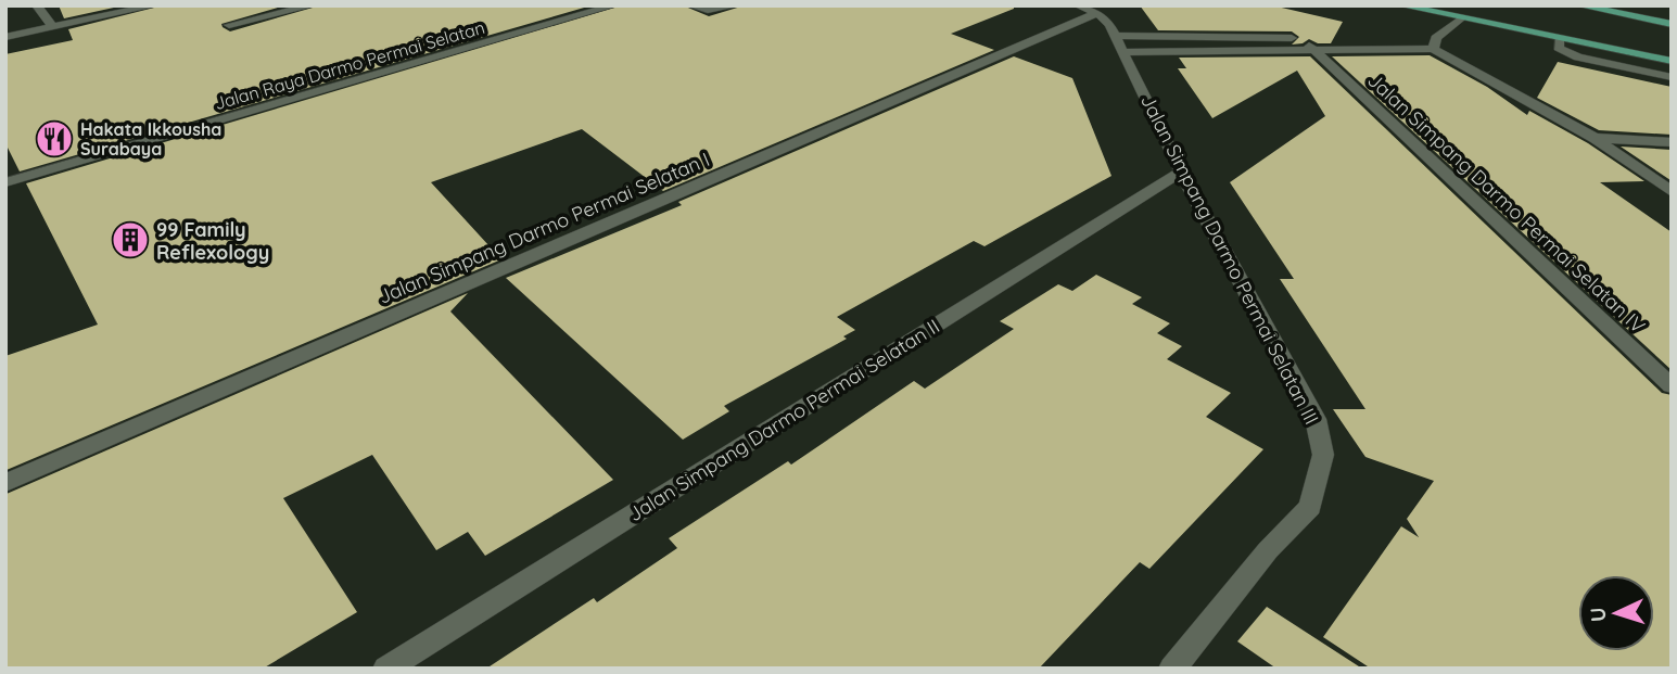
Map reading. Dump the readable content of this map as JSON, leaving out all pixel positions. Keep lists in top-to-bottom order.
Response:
{
  "streets": {
    "street": [
      "Jalan Raya Darmo Permai Selatan",
      "Jalan Simpang Darmo Permai Selatan IV",
      "Jalan Simpang Darmo Permai Selatan I",
      "Jalan Simpang Darmo Permai Selatan III",
      "Jalan Simpang Darmo Permai Selatan II"
    ]
  },
  "crossings": [
    ["Jalan Simpang Darmo Permai Selatan I", "Jalan Simpang Darmo Permai Selatan III"],
    ["Jalan Simpang Darmo Permai Selatan III", "Jalan Simpang Darmo Permai Selatan II"]
  ],
  "places": {
    "restaurant": ["Hakata Ikkousha Surabaya"],
    "building": ["99 Family Reflexology"]
  },
  "north": "left"
}
